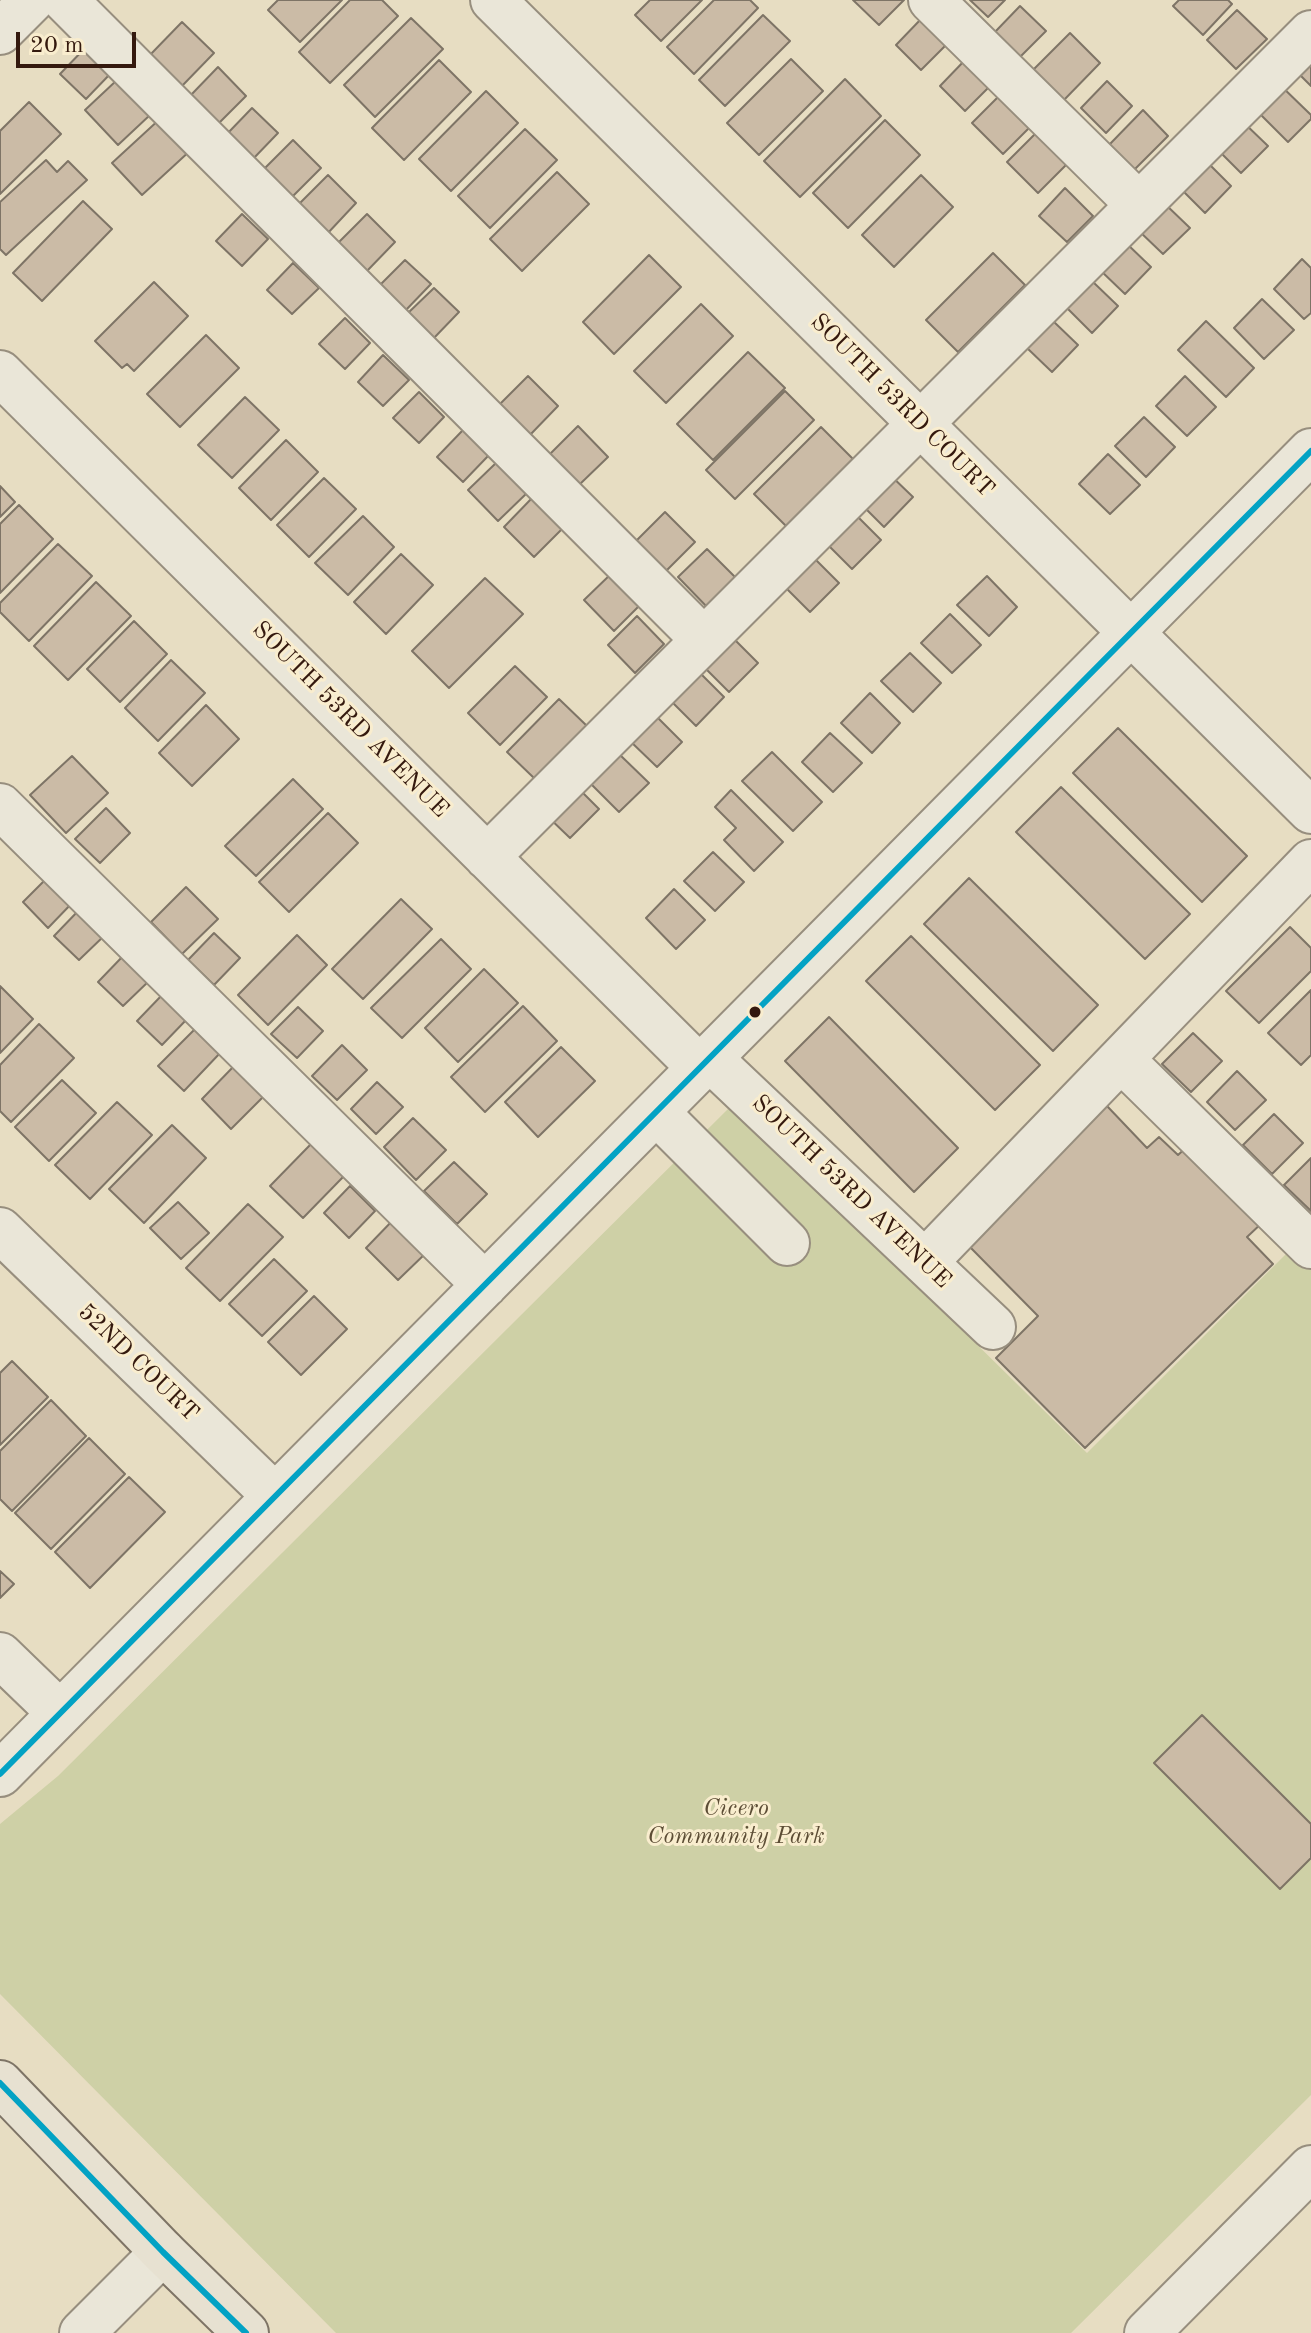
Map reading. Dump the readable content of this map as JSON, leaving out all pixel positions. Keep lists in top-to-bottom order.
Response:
{
  "streets": {
    "street": ["SOUTH 53RD COURT", "SOUTH 53RD AVENUE", "52ND COURT"]
  },
  "parks": ["Cicero Community Park"],
  "scale_bar": "20 m"
}
